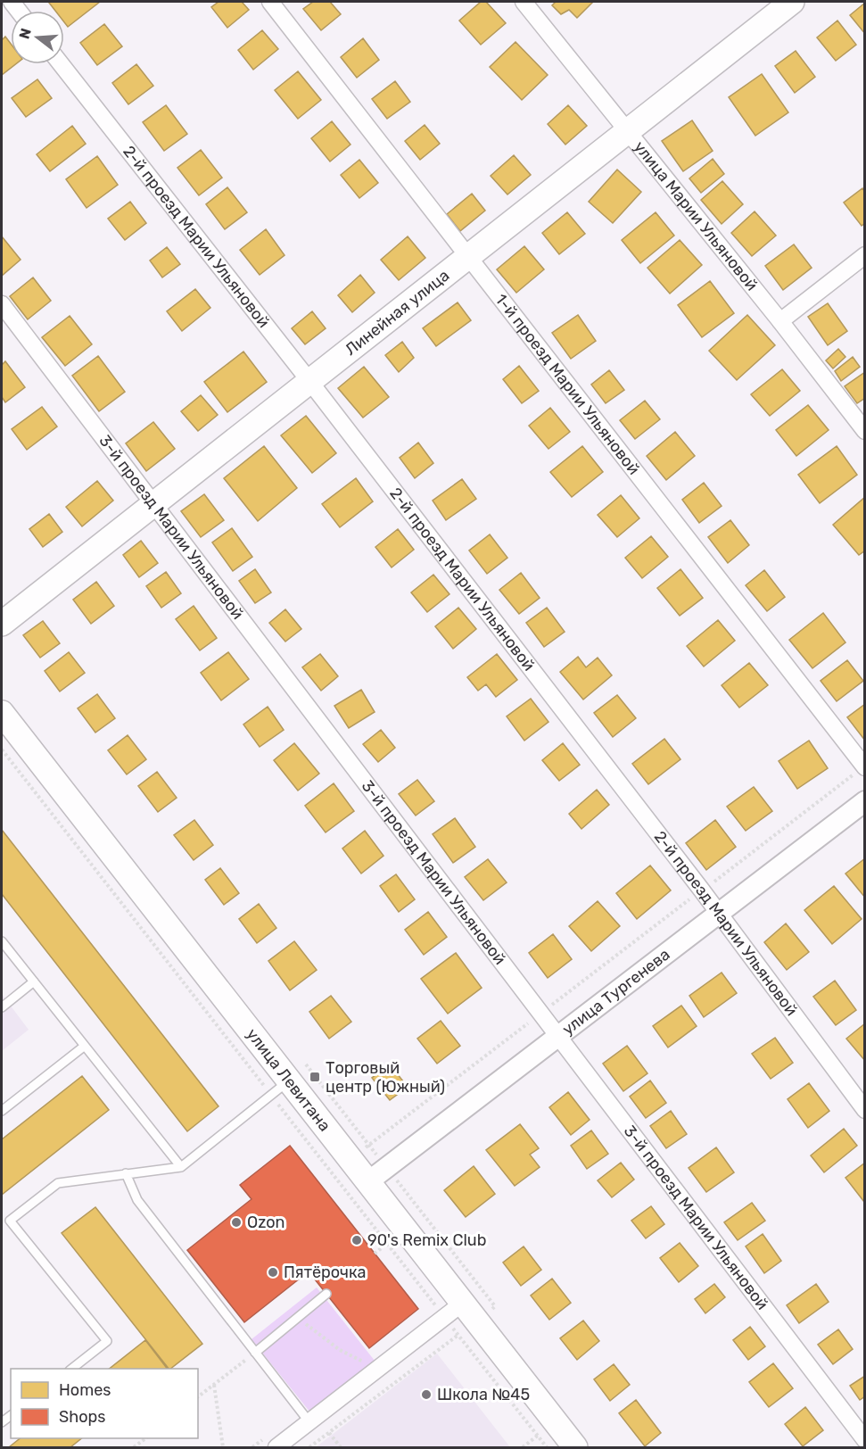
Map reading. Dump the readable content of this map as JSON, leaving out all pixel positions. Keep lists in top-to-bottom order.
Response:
{
  "streets": {
    "main road": ["Линейная улица", "улица Левитана"],
    "street": [
      "улица Марии Ульяновой",
      "2-й проезд Марии Ульяновой",
      "1-й проезд Марии Ульяновой",
      "3-й проезд Марии Ульяновой",
      "улица Тургенева"
    ]
  },
  "crossings": [
    ["улица Марии Ульяновой", "Линейная улица"],
    ["2-й проезд Марии Ульяновой", "Линейная улица"],
    ["2-й проезд Марии Ульяновой", "улица Тургенева"],
    ["Линейная улица", "1-й проезд Марии Ульяновой"],
    ["Линейная улица", "3-й проезд Марии Ульяновой"],
    ["3-й проезд Марии Ульяновой", "улица Тургенева"],
    ["улица Тургенева", "улица Левитана"]
  ],
  "places": {
    "transit": ["Торговый центр (Южный)"],
    "other": [
      "Ozon",
      "90's Remix Club",
      "Пятёрочка",
      "Школа №45"
    ]
  },
  "legend": ["Homes", "Shops"],
  "north": "left"
}
